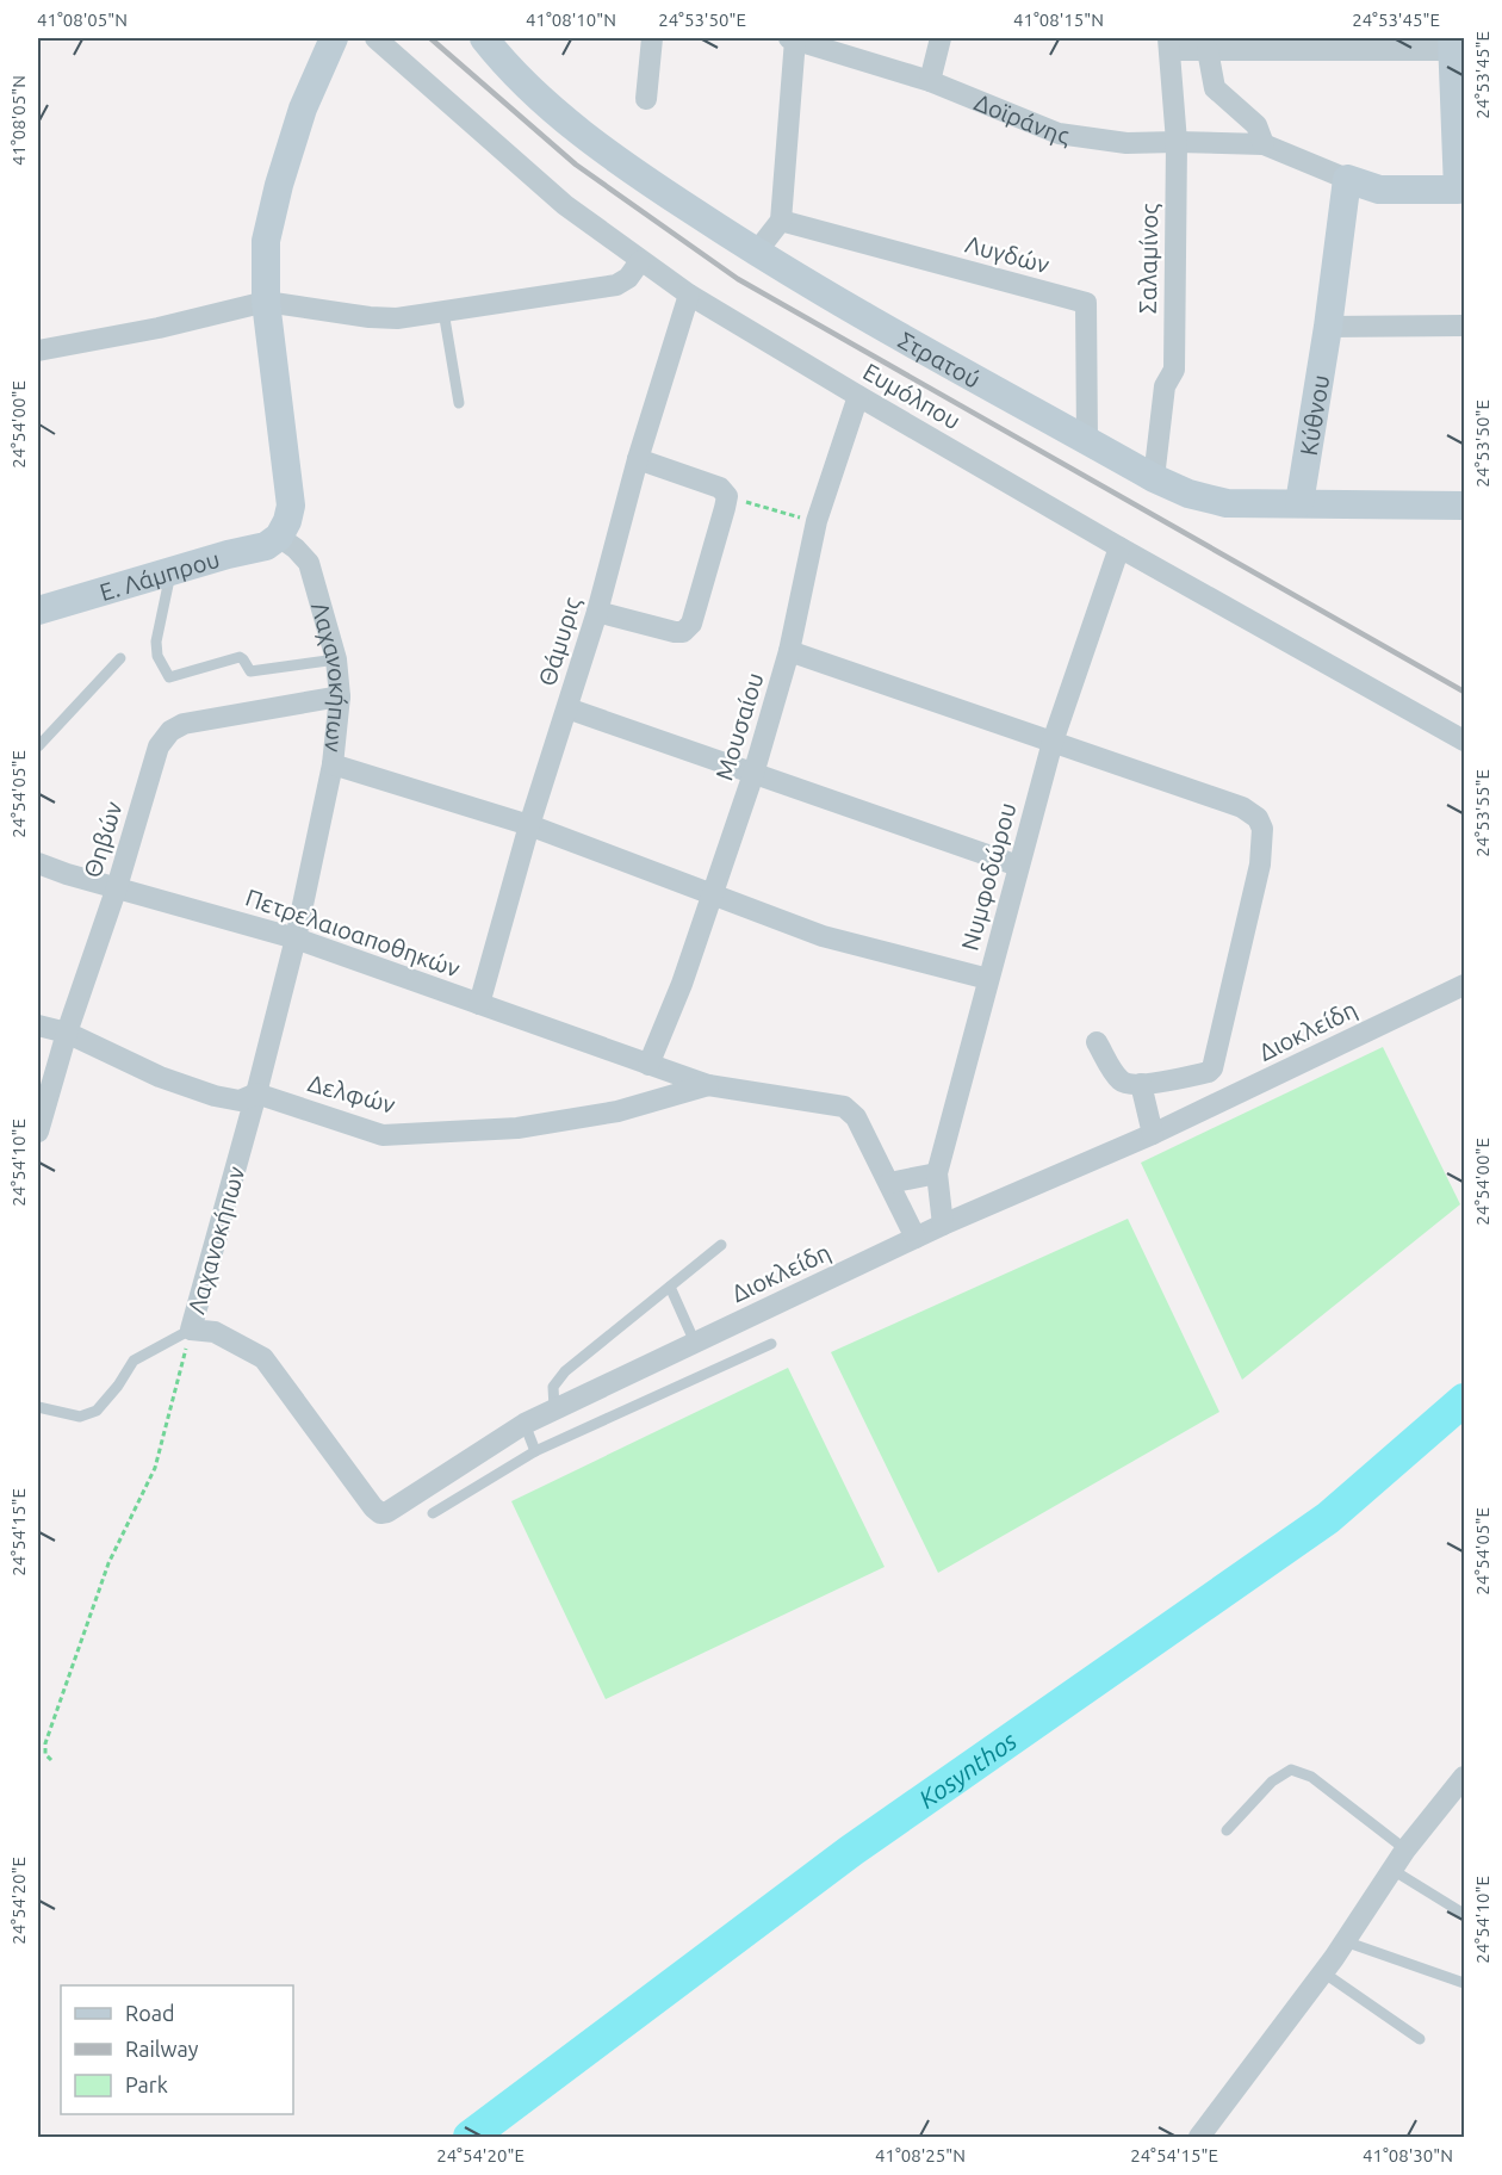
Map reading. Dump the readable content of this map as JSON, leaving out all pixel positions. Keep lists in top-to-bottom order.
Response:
{
  "streets": {
    "street": [
      "Δοϊράνης",
      "Λυγδών",
      "Σαλαμίνος",
      "Στρατού",
      "Ευμόλπου",
      "Κύθνου",
      "Ε. Λάμπρου",
      "Θάμυρις",
      "Λαχανοκήπων",
      "Μουσαίου",
      "Θηβών",
      "Νυμφοδώρου",
      "Πετρελαιοαποθηκών",
      "Διοκλείδη",
      "Δελφών"
    ]
  },
  "crossings": [
    ["Δοϊράνης", "Σαλαμίνος"],
    ["Δοϊράνης", "Κύθνου"],
    ["Λυγδών", "Στρατού"],
    ["Σαλαμίνος", "Στρατού"],
    ["Στρατού", "Κύθνου"],
    ["Ευμόλπου", "Θάμυρις"],
    ["Ευμόλπου", "Μουσαίου"],
    ["Ευμόλπου", "Νυμφοδώρου"],
    ["Ε. Λάμπρου", "Λαχανοκήπων"],
    ["Θάμυρις", "Πετρελαιοαποθηκών"],
    ["Λαχανοκήπων", "Θηβών"],
    ["Λαχανοκήπων", "Πετρελαιοαποθηκών"],
    ["Λαχανοκήπων", "Διοκλείδη"],
    ["Λαχανοκήπων", "Δελφών"],
    ["Μουσαίου", "Πετρελαιοαποθηκών"],
    ["Θηβών", "Πετρελαιοαποθηκών"],
    ["Θηβών", "Δελφών"],
    ["Νυμφοδώρου", "Διοκλείδη"],
    ["Πετρελαιοαποθηκών", "Δελφών"]
  ],
  "water": ["Kosynthos"],
  "legend": ["Road", "Railway", "Park"],
  "coordinates": [
    "41°08'05\"N",
    "41°08'10\"N",
    "24°53'50\"E",
    "41°08'15\"N",
    "24°53'45\"E",
    "24°54'00\"E",
    "24°54'05\"E",
    "24°53'55\"E",
    "24°54'10\"E",
    "24°54'15\"E",
    "24°54'20\"E",
    "41°08'25\"N",
    "41°08'30\"N"
  ]
}
